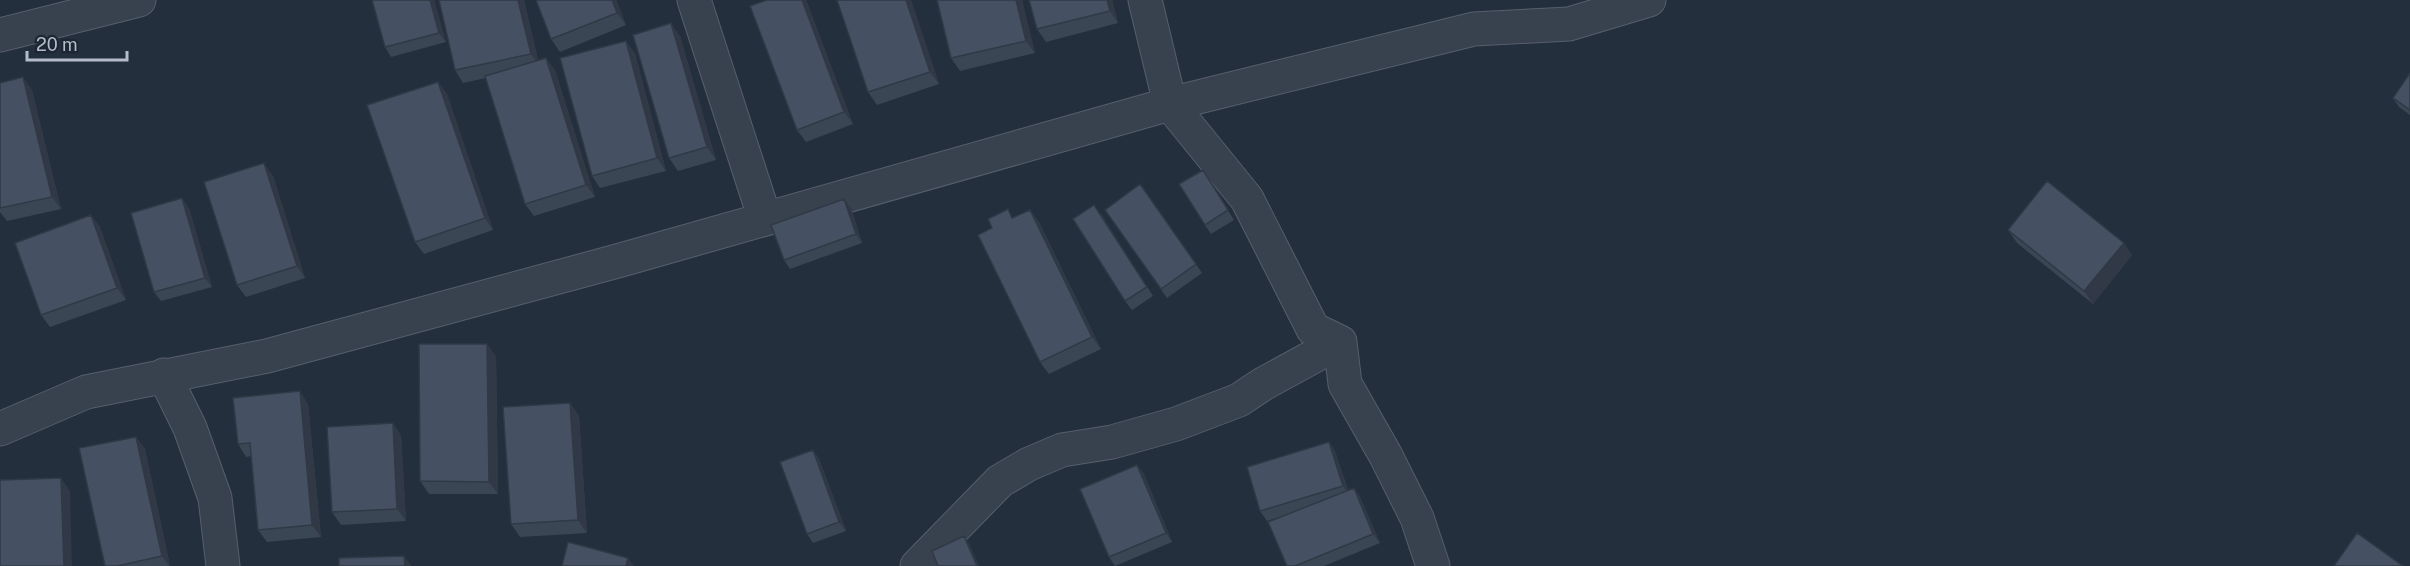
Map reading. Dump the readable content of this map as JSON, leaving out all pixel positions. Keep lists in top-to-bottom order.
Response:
{
  "scale_bar": "20 m"
}
